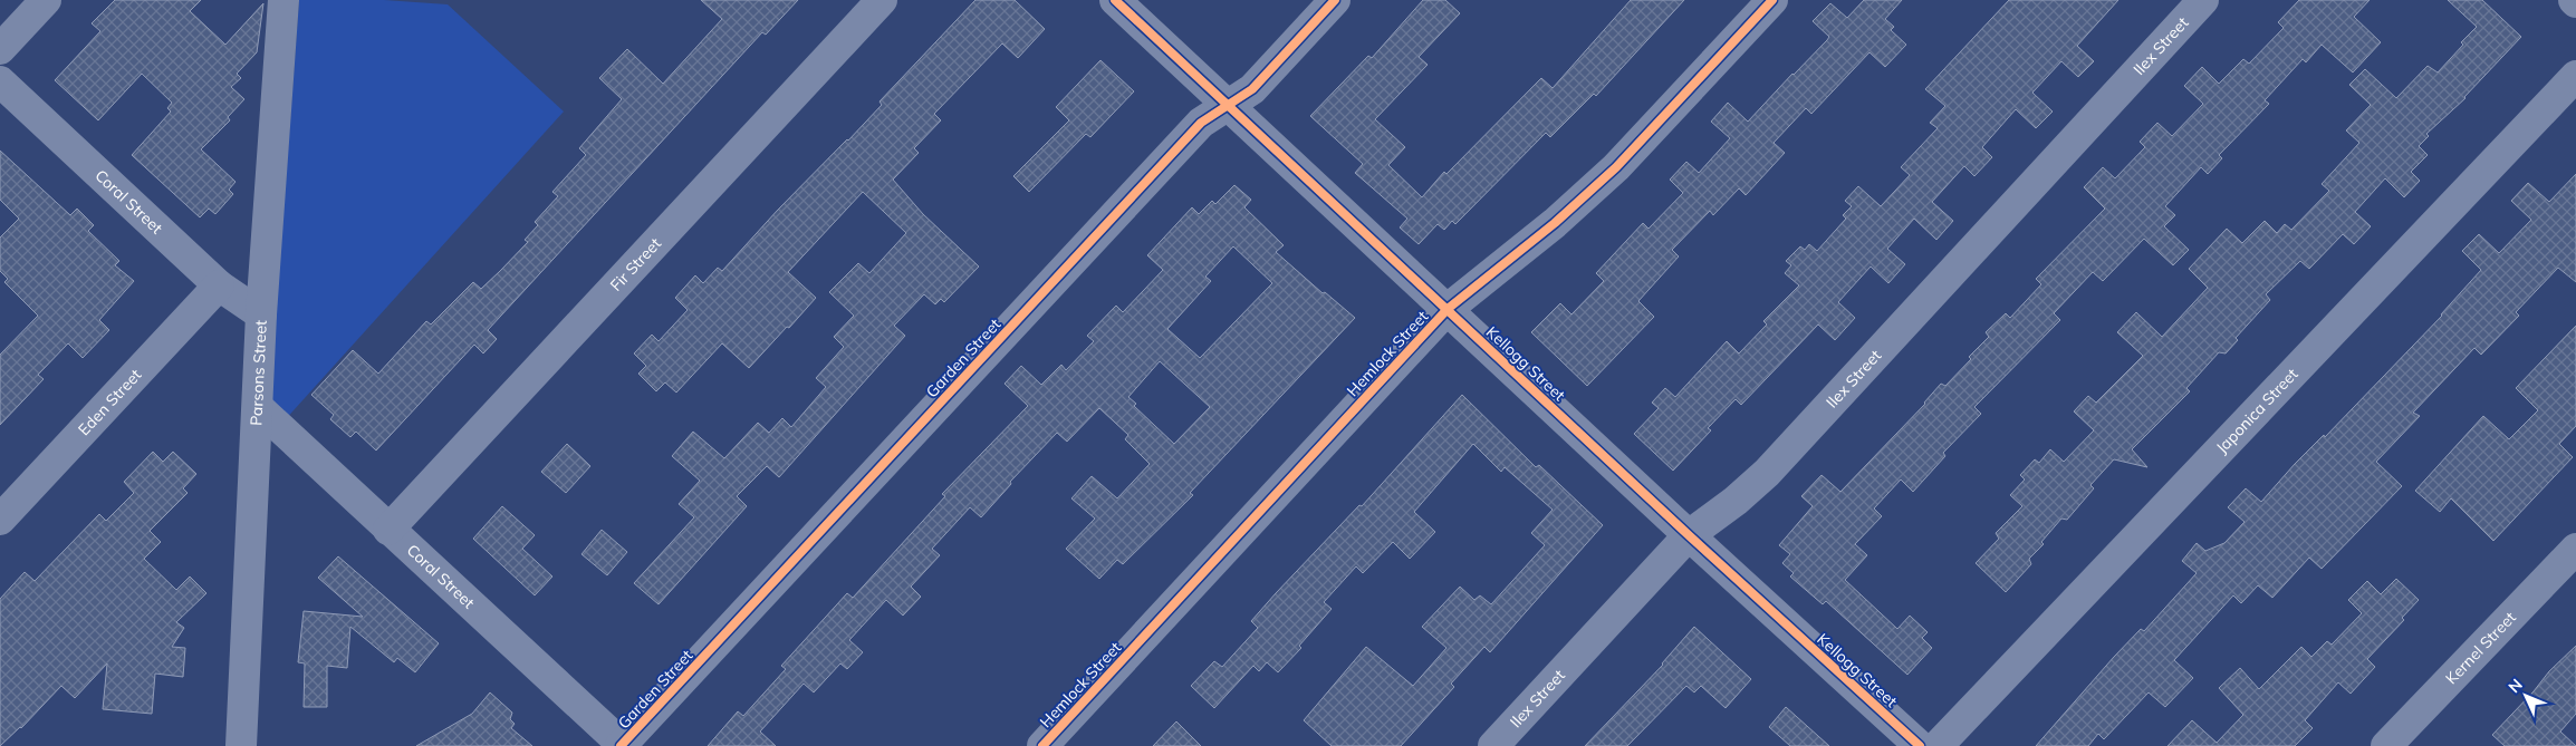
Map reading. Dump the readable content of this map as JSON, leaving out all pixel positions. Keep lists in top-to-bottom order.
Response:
{
  "streets": {
    "street": [
      "Ilex Street",
      "Coral Street",
      "Fir Street",
      "Hemlock Street",
      "Garden Street",
      "Kellogg Street",
      "Parsons Street",
      "Eden Street",
      "Japonica Street",
      "Kernel Street"
    ]
  },
  "crossings": [
    ["Ilex Street", "Kellogg Street"],
    ["Coral Street", "Fir Street"],
    ["Coral Street", "Garden Street"],
    ["Coral Street", "Parsons Street"],
    ["Coral Street", "Eden Street"],
    ["Hemlock Street", "Kellogg Street"],
    ["Garden Street", "Kellogg Street"]
  ],
  "north": "top left"
}
